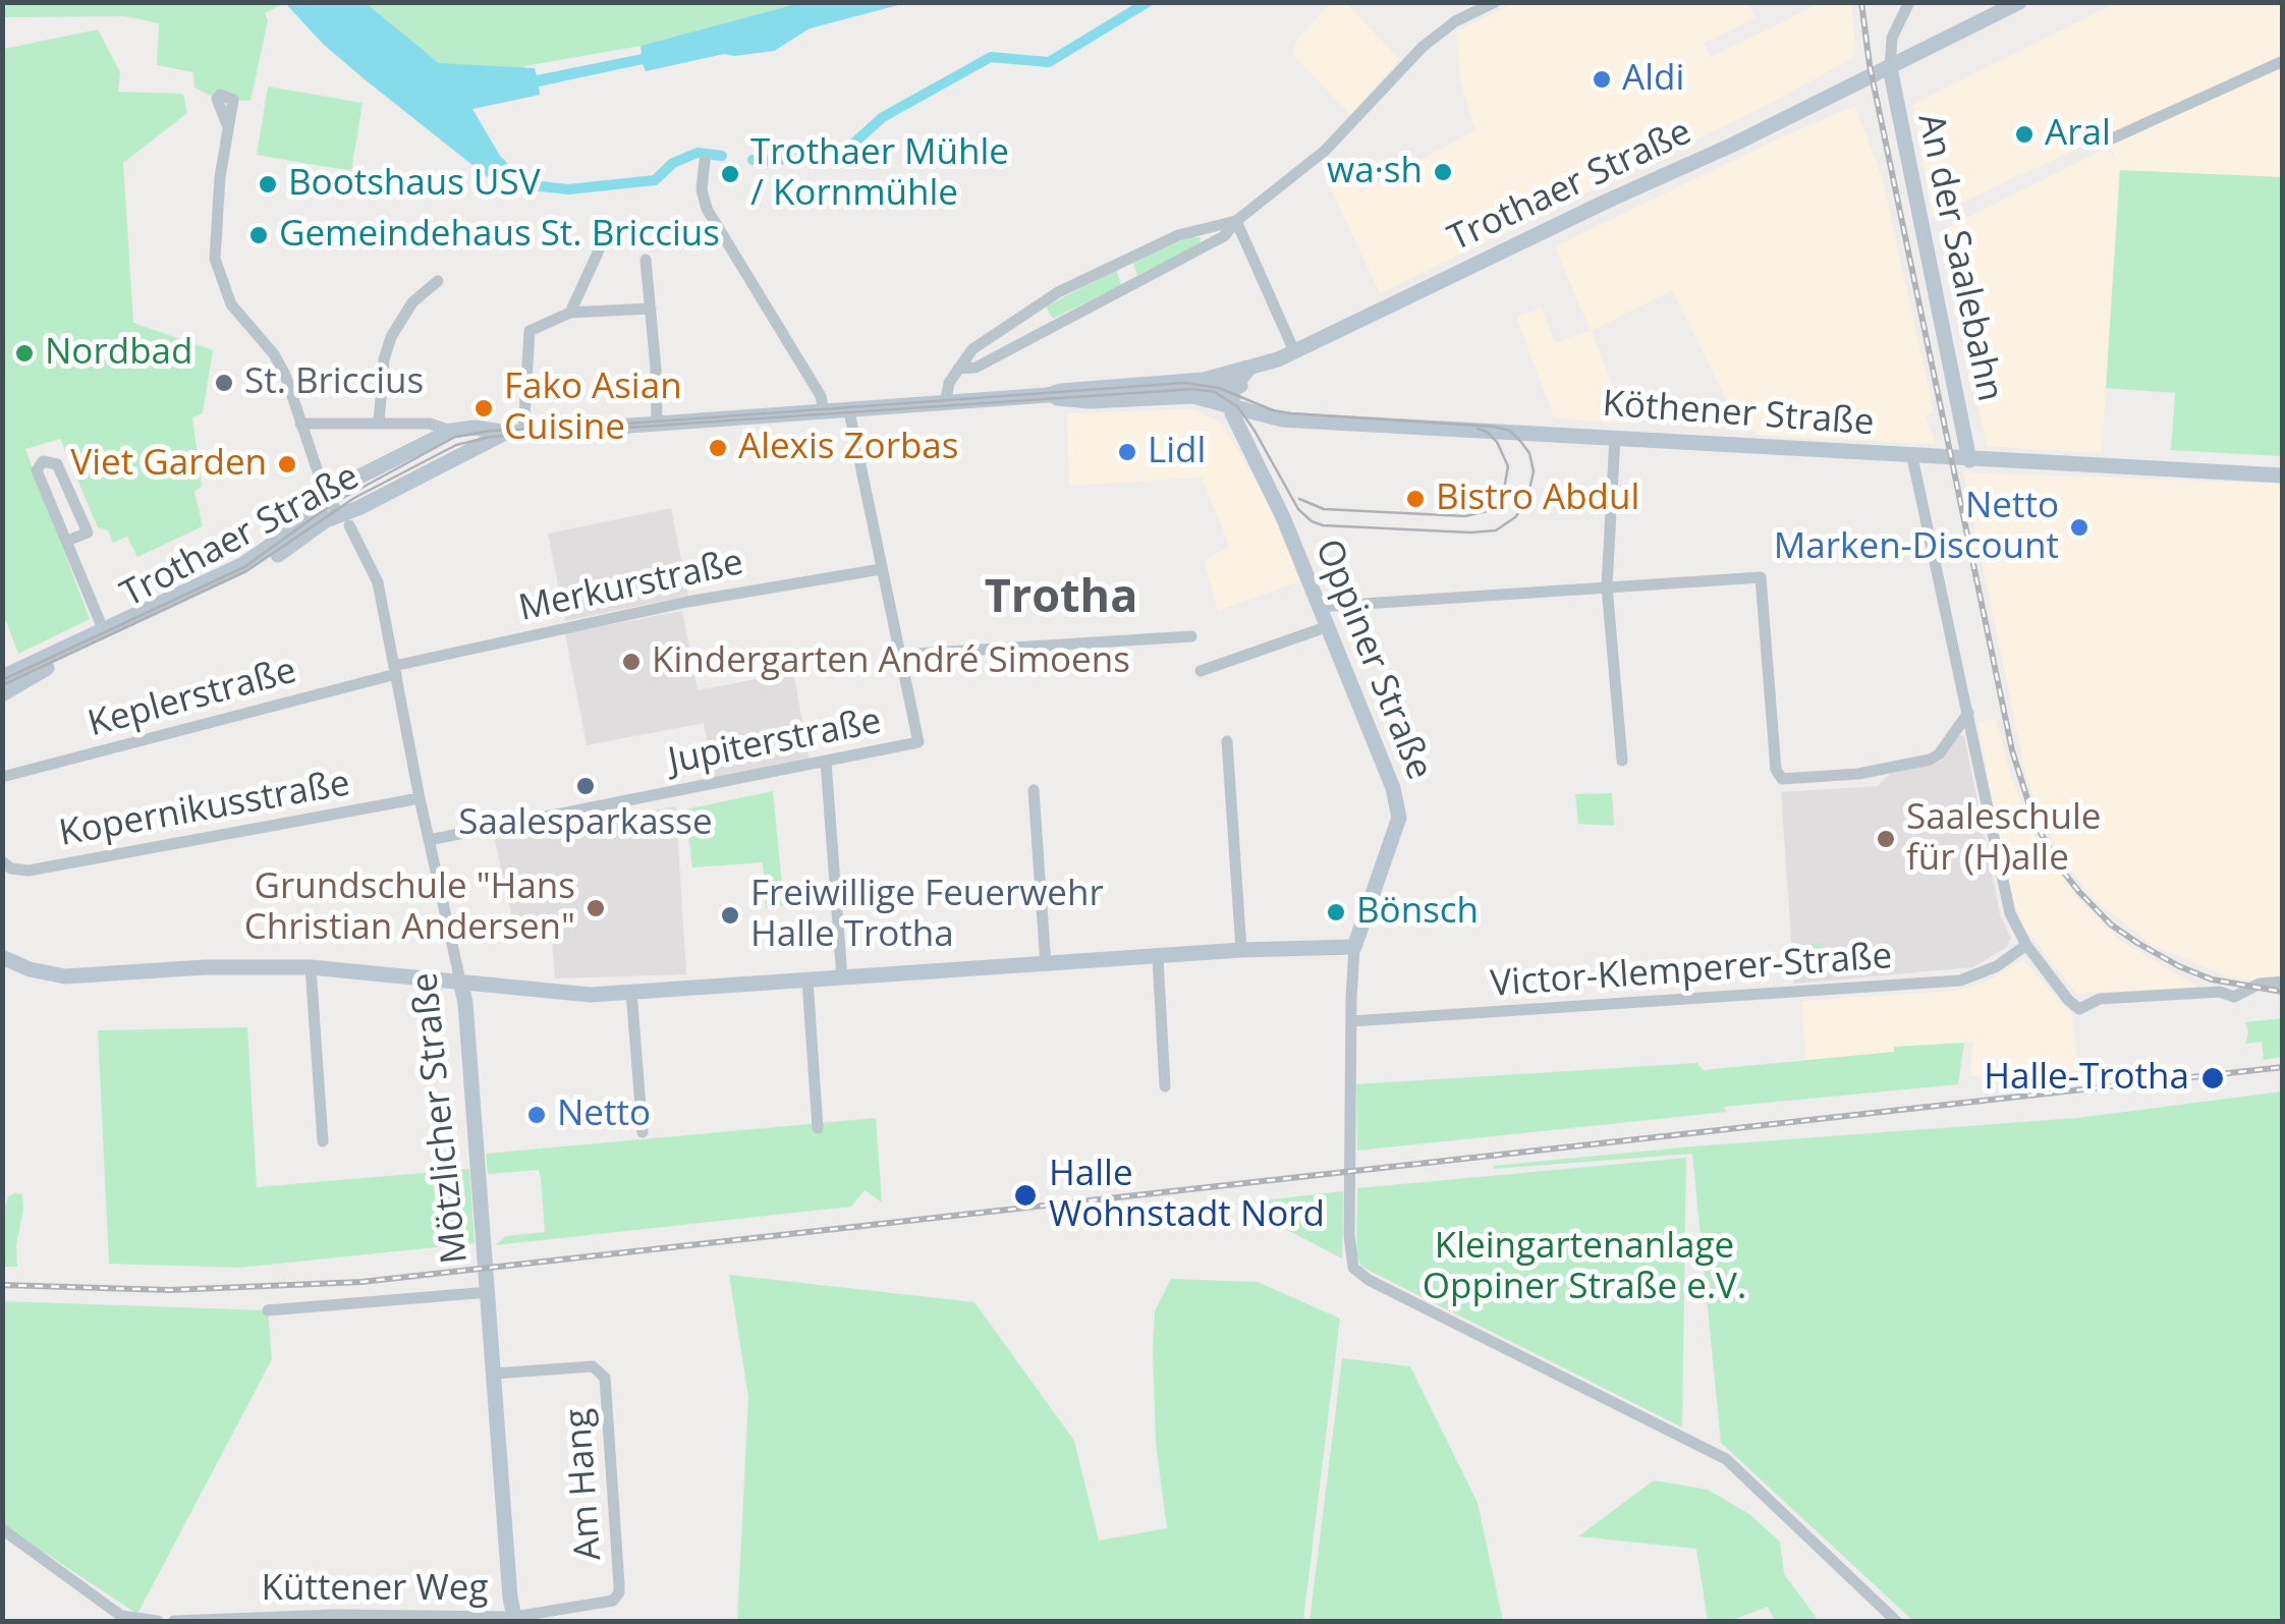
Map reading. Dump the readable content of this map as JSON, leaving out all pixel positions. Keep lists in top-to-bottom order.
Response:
{
  "streets": {
    "main road": [
      "Trothaer Straße",
      "An der Saalebahn",
      "Köthener Straße",
      "Oppiner Straße",
      "Mötzlicher Straße"
    ],
    "street": [
      "Merkurstraße",
      "Keplerstraße",
      "Jupiterstraße",
      "Kopernikusstraße",
      "Victor-Klemperer-Straße",
      "Am Hang",
      "Küttener Weg"
    ]
  },
  "crossings": [
    ["Trothaer Straße", "An der Saalebahn"],
    ["Trothaer Straße", "Köthener Straße"],
    ["Trothaer Straße", "Oppiner Straße"],
    ["Trothaer Straße", "Jupiterstraße"],
    ["Trothaer Straße", "Mötzlicher Straße"],
    ["An der Saalebahn", "Köthener Straße"],
    ["Köthener Straße", "Oppiner Straße"],
    ["Merkurstraße", "Keplerstraße"],
    ["Merkurstraße", "Jupiterstraße"],
    ["Merkurstraße", "Mötzlicher Straße"],
    ["Keplerstraße", "Mötzlicher Straße"],
    ["Jupiterstraße", "Mötzlicher Straße"],
    ["Kopernikusstraße", "Mötzlicher Straße"],
    ["Mötzlicher Straße", "Am Hang"],
    ["Mötzlicher Straße", "Küttener Weg"],
    ["Am Hang", "Küttener Weg"]
  ],
  "districts": ["Trotha"],
  "parks": ["Kleingartenanlage Oppiner Straße e.V."],
  "places": [
    "Aldi",
    "Aral",
    "wa·sh",
    "Trothaer Mühle / Kornmühle",
    "Bootshaus USV",
    "Gemeindehaus St. Briccius",
    "Nordbad",
    "St. Briccius",
    "Fako Asian Cuisine",
    "Alexis Zorbas",
    "Lidl",
    "Viet Garden",
    "Bistro Abdul",
    "Netto Marken-Discount",
    "Kindergarten André Simoens",
    "Saalesparkasse",
    "Saaleschule für (H)alle",
    "Grundschule \"Hans Christian Andersen\"",
    "Bönsch",
    "Freiwillige Feuerwehr Halle Trotha",
    "Halle-Trotha",
    "Netto",
    "Halle Wohnstadt Nord"
  ]
}
